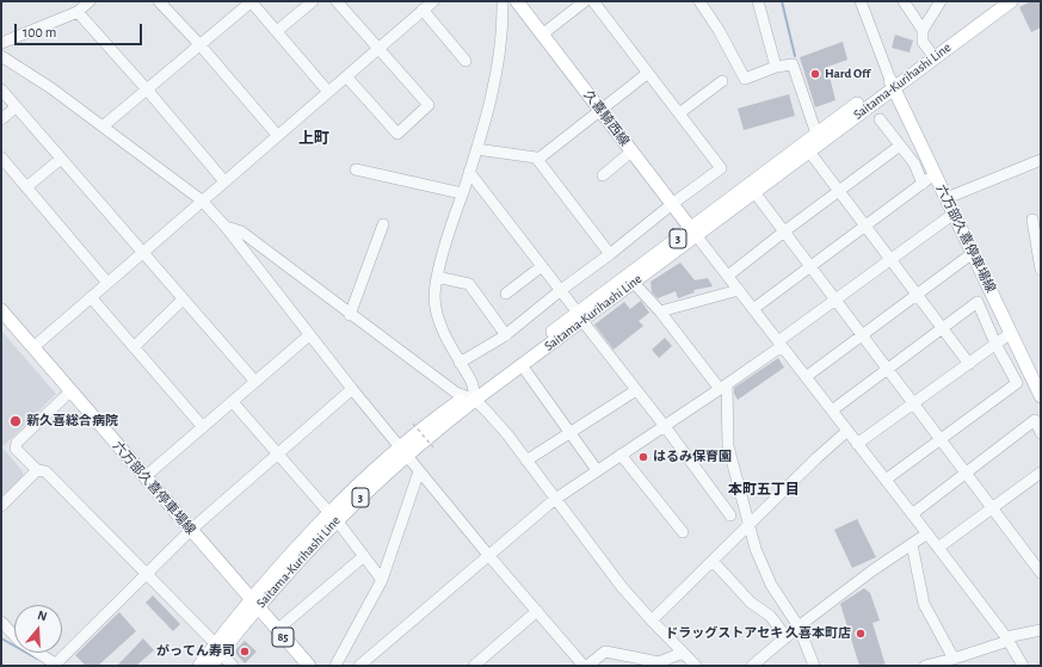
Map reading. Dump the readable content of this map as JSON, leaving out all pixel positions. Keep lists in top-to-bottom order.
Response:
{
  "streets": {
    "main road": [
      "Saitama-Kurihashi Line",
      "久喜騎西線",
      "3",
      "六万部久喜停車場線",
      "85"
    ]
  },
  "crossings": [
    ["Saitama-Kurihashi Line", "久喜騎西線"],
    ["Saitama-Kurihashi Line", "六万部久喜停車場線"],
    ["Saitama-Kurihashi Line", "85"],
    ["六万部久喜停車場線", "85"]
  ],
  "districts": ["上町", "本町五丁目"],
  "places": [
    "Hard Off",
    "新久喜総合病院",
    "はるみ保育園",
    "ドラッグストアセキ 久喜本町店",
    "がってん寿司"
  ],
  "scale_bar": "100 m",
  "north": "top"
}
